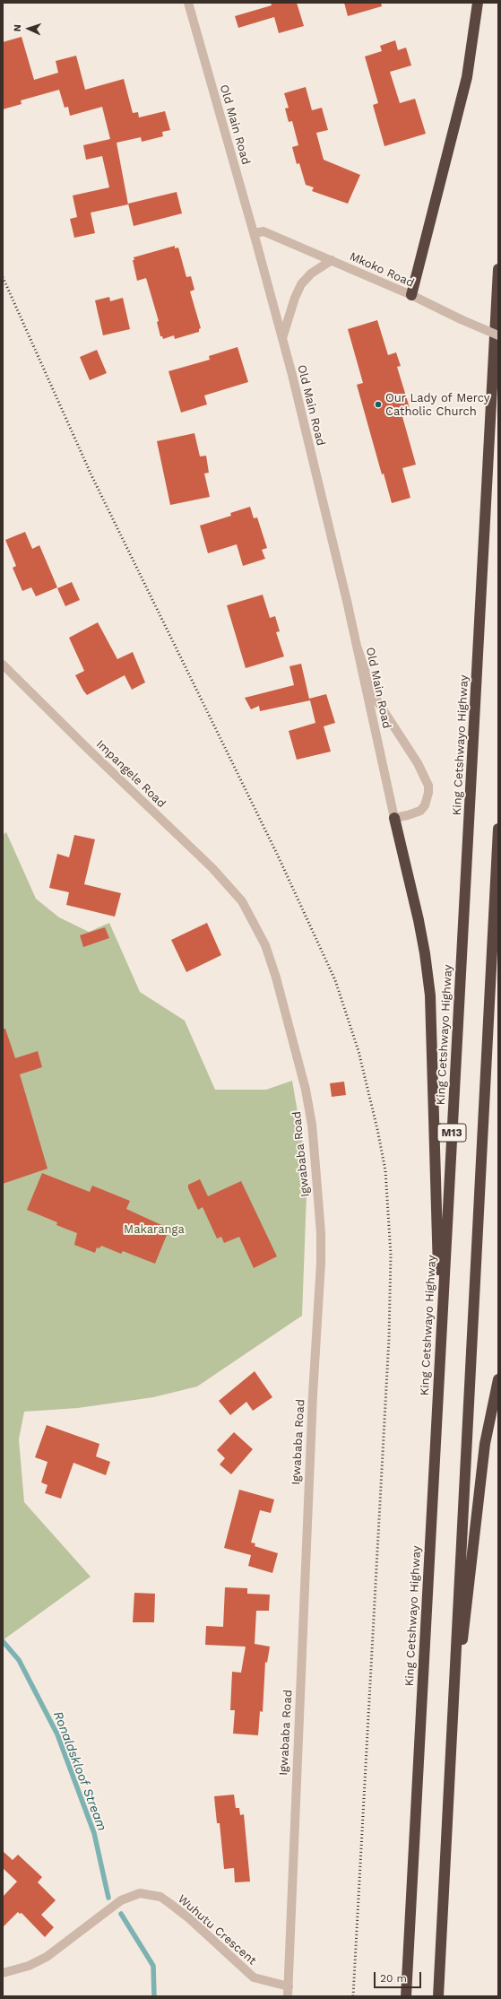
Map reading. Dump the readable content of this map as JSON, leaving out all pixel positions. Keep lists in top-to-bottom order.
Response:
{
  "streets": {
    "highway": ["King Cetshwayo Highway", "M13"],
    "street": [
      "Old Main Road",
      "Mkoko Road",
      "Impangele Road",
      "Igwababa Road",
      "Wuhutu Crescent"
    ]
  },
  "crossings": [
    ["Old Main Road", "Mkoko Road"],
    ["Impangele Road", "Igwababa Road"],
    ["Igwababa Road", "Wuhutu Crescent"]
  ],
  "water": ["Ronaldskloof Stream"],
  "parks": ["Makaranga"],
  "places": ["Our Lady of Mercy Catholic Church"],
  "scale_bar": "20 m",
  "north": "left"
}
